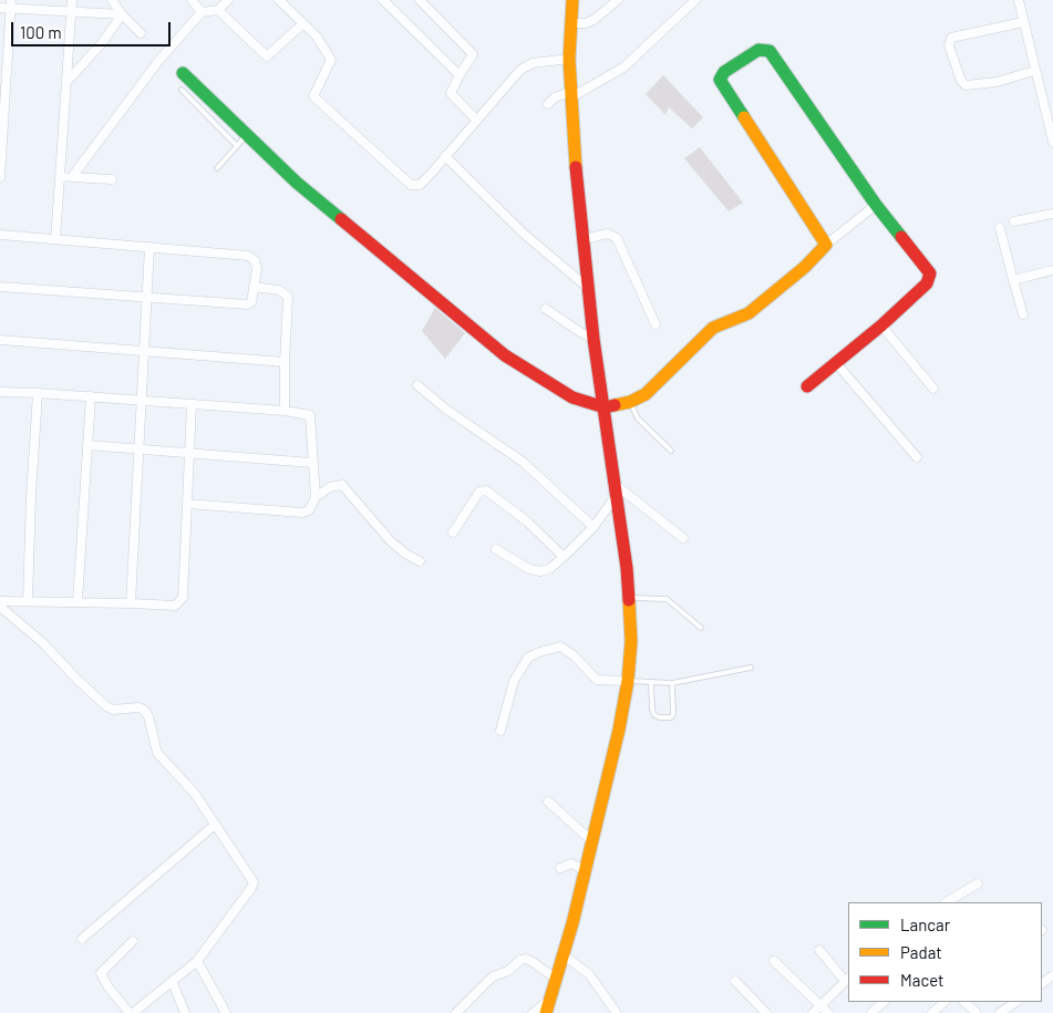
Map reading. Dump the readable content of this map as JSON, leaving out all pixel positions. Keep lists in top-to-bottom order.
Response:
{
  "legend": ["Lancar", "Padat", "Macet"],
  "scale_bar": "100 m"
}
